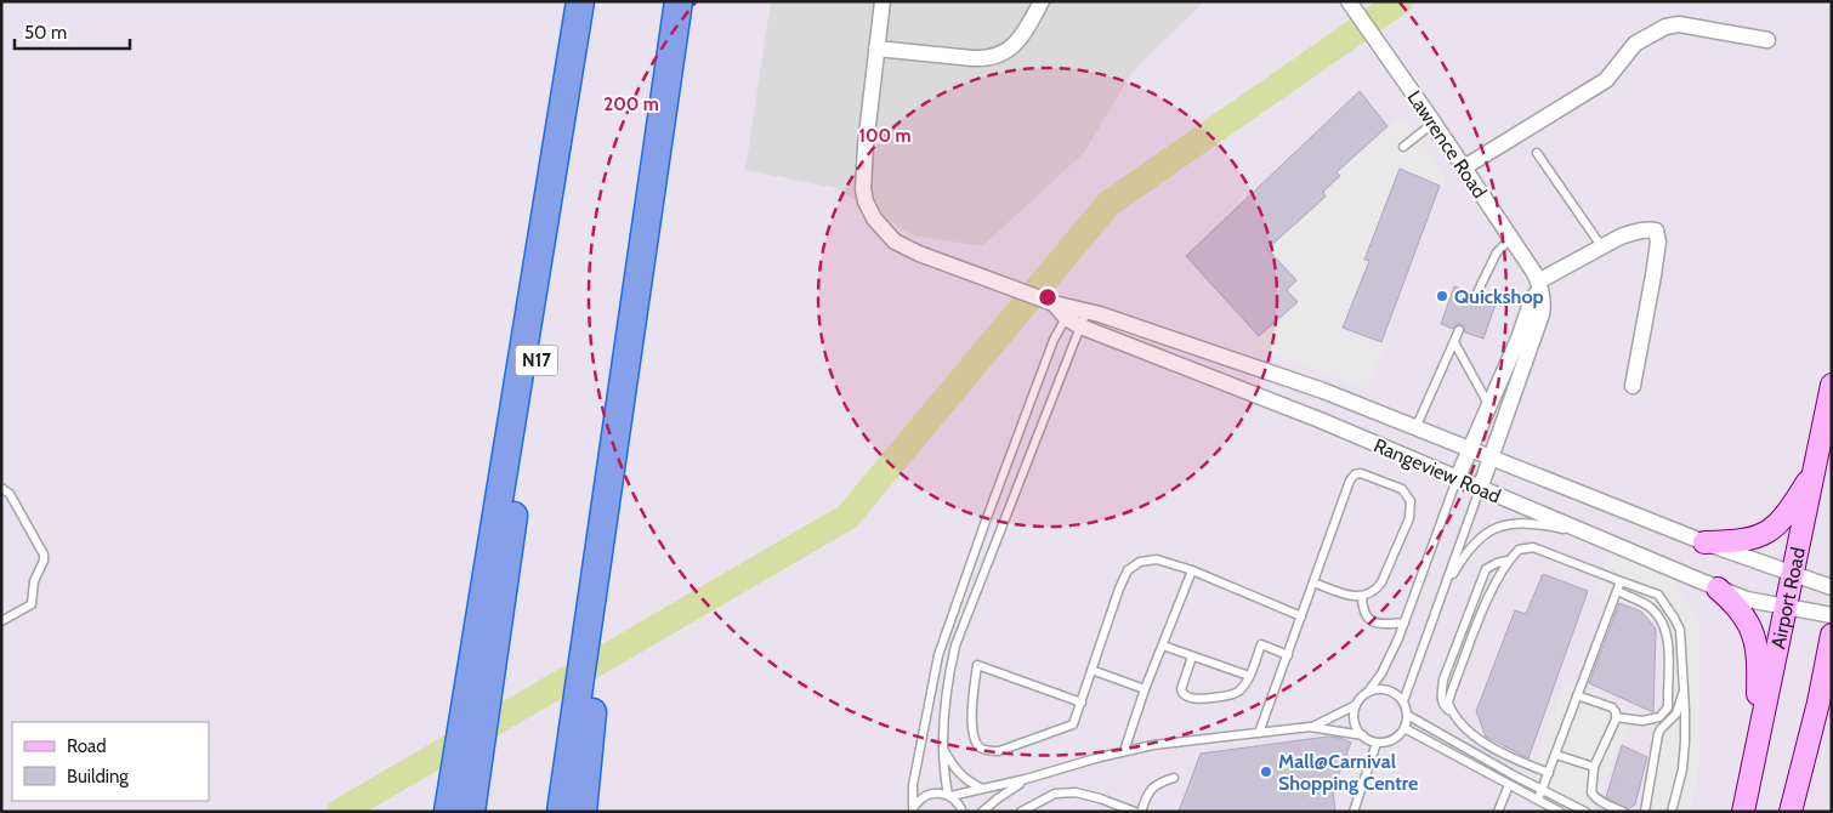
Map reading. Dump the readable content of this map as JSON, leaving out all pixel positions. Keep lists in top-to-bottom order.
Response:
{
  "streets": {
    "highway": ["N17"],
    "main road": ["Airport Road"],
    "street": ["Lawrence Road", "Rangeview Road"]
  },
  "crossings": [
    ["Rangeview Road", "Airport Road"]
  ],
  "places": ["Quickshop", "Mall@Carnival Shopping Centre"],
  "legend": ["Road", "Building"],
  "scale_bar": "50 m",
  "rings": ["200 m", "100 m"]
}
